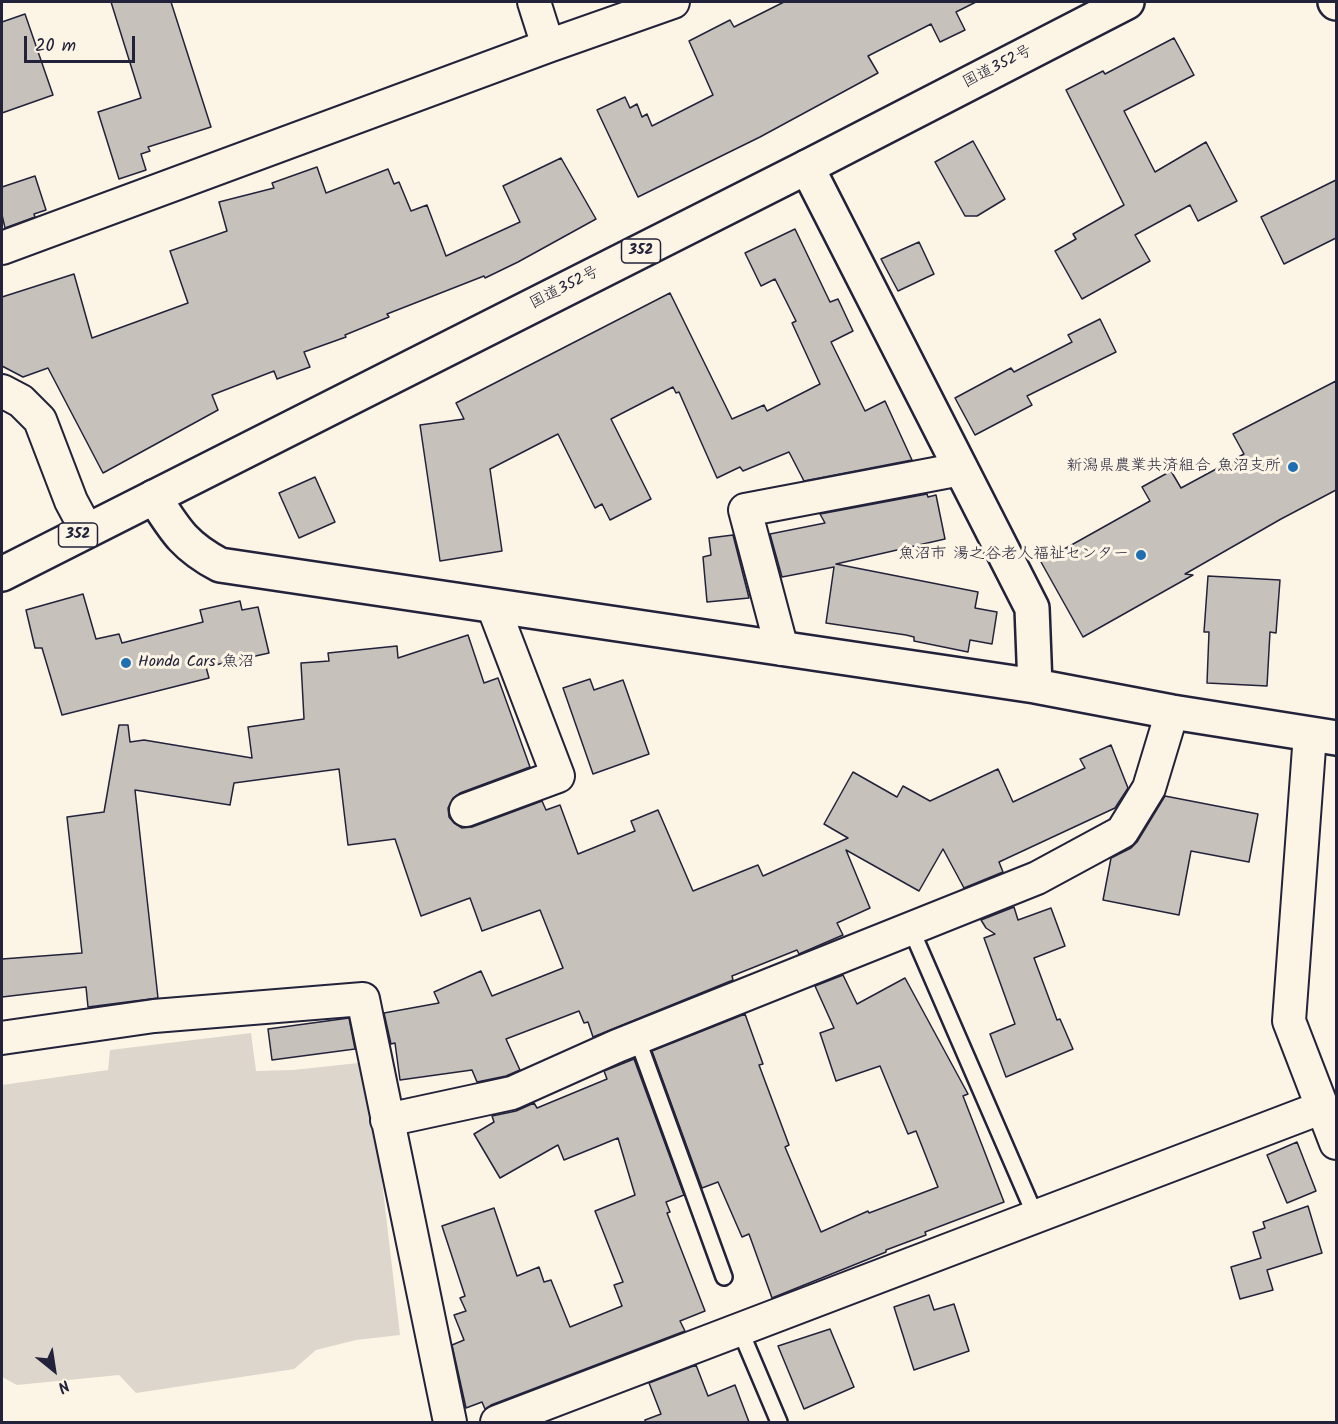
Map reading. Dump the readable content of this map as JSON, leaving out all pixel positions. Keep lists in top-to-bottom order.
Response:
{
  "streets": {
    "main road": ["国道352号", "352"]
  },
  "places": ["新潟県農業共済組合 魚沼支所", "魚沼市 湯之谷老人福祉センター", "Honda Cars 魚沼"],
  "scale_bar": "20 m",
  "north": "bottom right"
}
